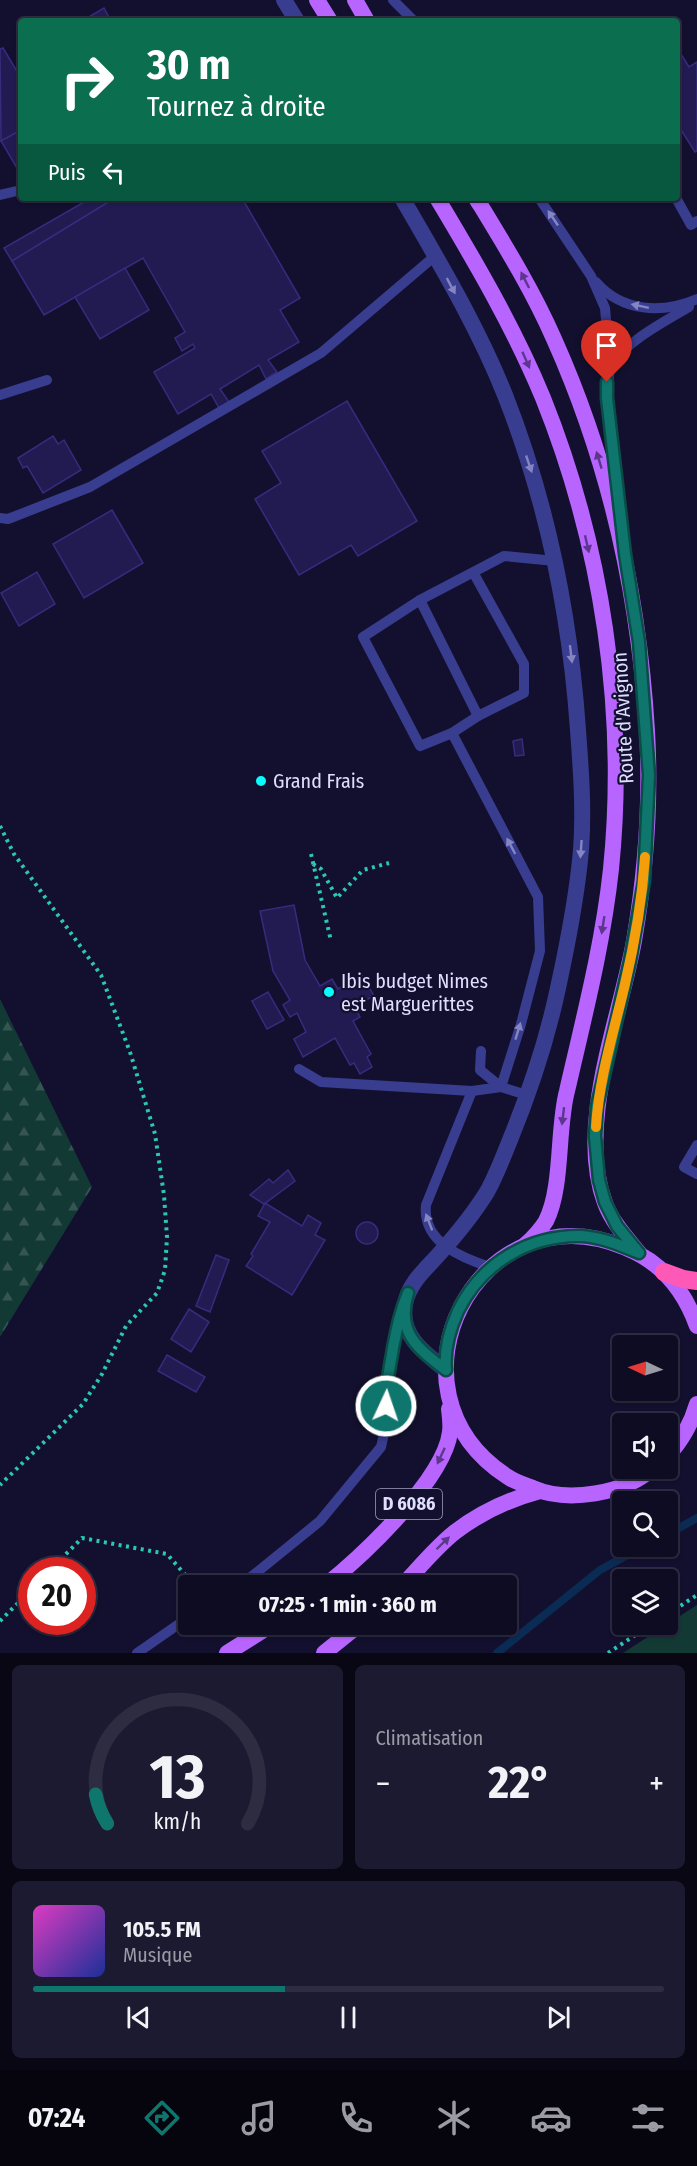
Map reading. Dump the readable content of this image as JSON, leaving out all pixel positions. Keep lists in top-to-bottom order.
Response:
{
  "streets": {
    "main road": ["Route d'Avignon", "D 6086"]
  },
  "places": ["Grand Frais", "Ibis budget Nimes est Marguerittes"],
  "north": "left",
  "page": {
    "turn": ["30 m", "Tournez à droite"],
    "then": "Puis",
    "limit": "20",
    "trip": "07:25 · 1 min · 360 m",
    "tile": "Climatisation",
    "heat": ["−", "22°", "+"],
    "song": ["105.5 FM", "Musique"],
    "tabs": "07:24",
    "gauge": ["13", "km/h"]
  }
}
